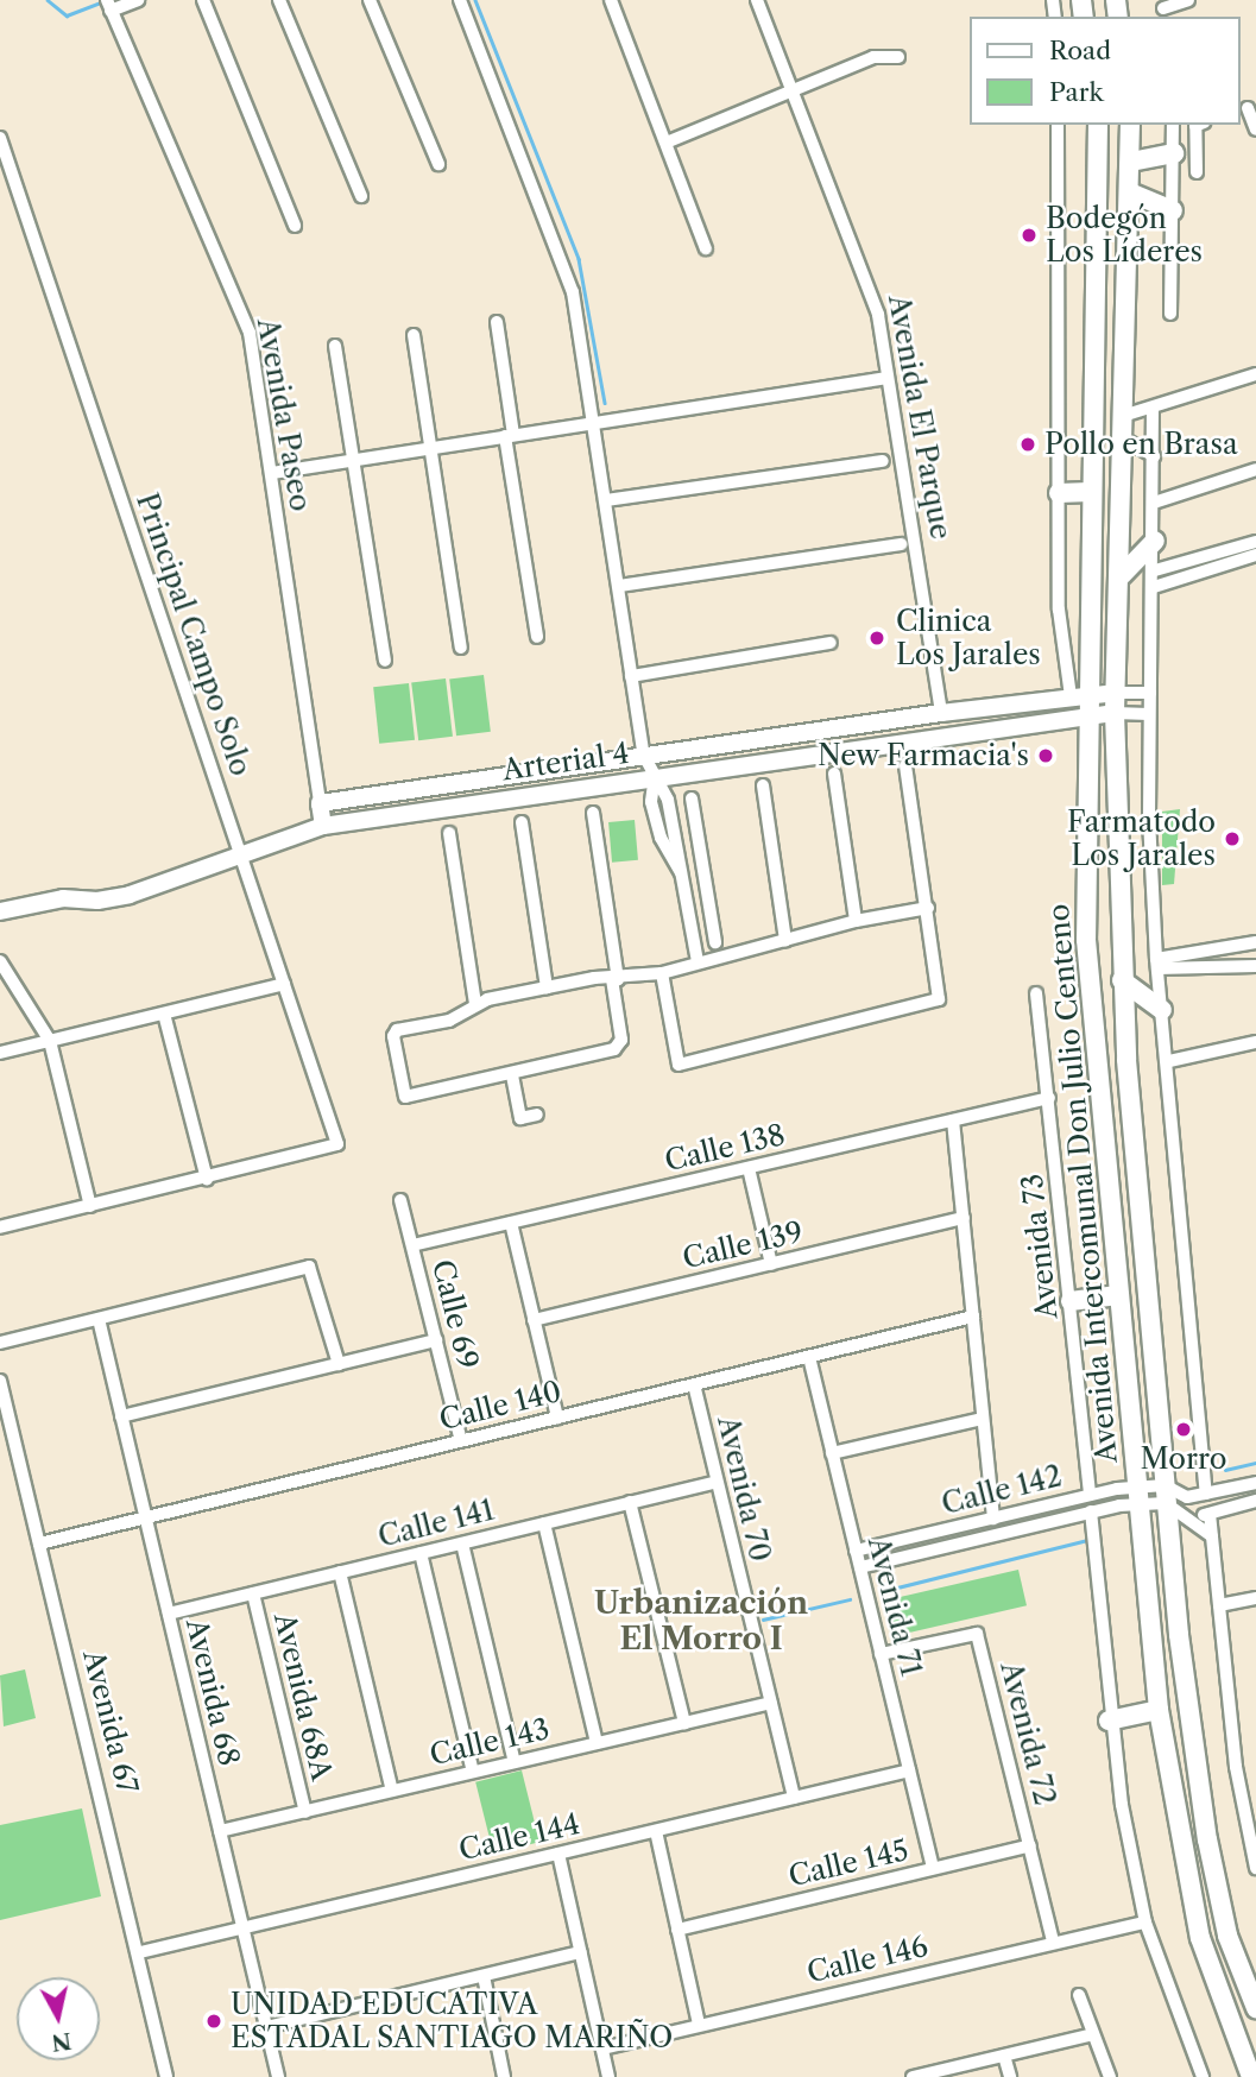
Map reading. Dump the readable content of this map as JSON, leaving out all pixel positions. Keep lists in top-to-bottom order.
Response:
{
  "streets": {
    "main road": ["Avenida Intercomunal Don Julio Centeno"],
    "street": [
      "Avenida Paseo",
      "Avenida El Parque",
      "Principal Campo Solo",
      "Arterial 4",
      "Calle 138",
      "Calle 139",
      "Avenida 73",
      "Calle 69",
      "Calle 140",
      "Avenida 70",
      "Calle 142",
      "Calle 141",
      "Avenida 71",
      "Avenida 68",
      "Avenida 68A",
      "Avenida 67",
      "Avenida 72",
      "Calle 143",
      "Calle 144",
      "Calle 145",
      "Calle 146"
    ]
  },
  "crossings": [
    ["Avenida Paseo", "Arterial 4"],
    ["Avenida El Parque", "Arterial 4"],
    ["Principal Campo Solo", "Arterial 4"],
    ["Arterial 4", "Avenida Intercomunal Don Julio Centeno"],
    ["Calle 138", "Avenida 73"],
    ["Calle 138", "Calle 69"],
    ["Avenida Intercomunal Don Julio Centeno", "Calle 142"],
    ["Avenida 73", "Calle 142"],
    ["Calle 69", "Calle 140"],
    ["Calle 140", "Avenida 70"],
    ["Calle 140", "Avenida 71"],
    ["Calle 140", "Avenida 68"],
    ["Calle 140", "Avenida 67"],
    ["Avenida 70", "Calle 141"],
    ["Avenida 70", "Calle 143"],
    ["Avenida 70", "Calle 144"],
    ["Calle 142", "Avenida 71"],
    ["Calle 141", "Avenida 68"],
    ["Calle 141", "Avenida 68A"],
    ["Avenida 71", "Avenida 72"],
    ["Avenida 71", "Calle 144"],
    ["Avenida 71", "Calle 145"],
    ["Avenida 68", "Calle 143"],
    ["Avenida 68", "Calle 144"],
    ["Avenida 68A", "Calle 143"],
    ["Avenida 67", "Calle 144"],
    ["Avenida 72", "Calle 145"],
    ["Avenida 72", "Calle 146"]
  ],
  "districts": ["Urbanización El Morro I"],
  "places": [
    "Bodegón Los Líderes",
    "Pollo en Brasa",
    "Clinica Los Jarales",
    "New Farmacia's",
    "Farmatodo Los Jarales",
    "Morro",
    "UNIDAD EDUCATIVA ESTADAL SANTIAGO MARIÑO"
  ],
  "legend": ["Road", "Park"],
  "north": "bottom"
}
